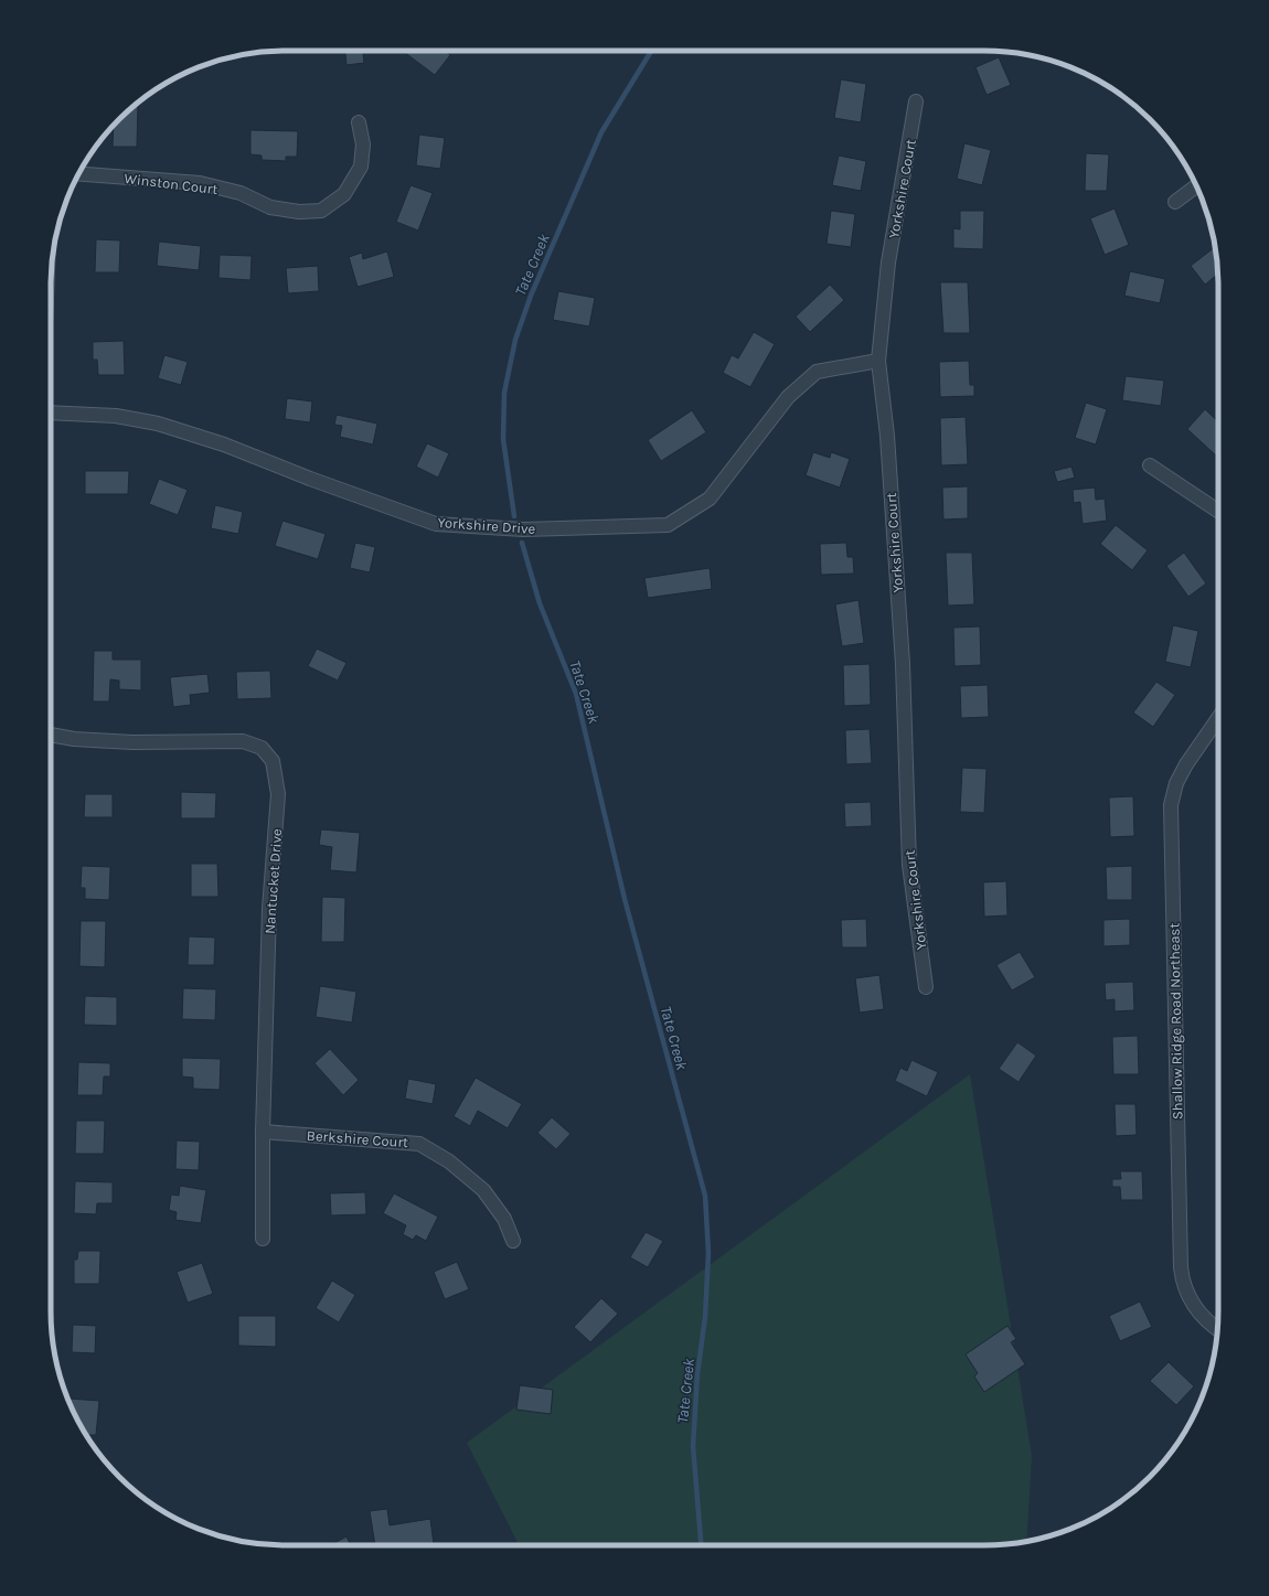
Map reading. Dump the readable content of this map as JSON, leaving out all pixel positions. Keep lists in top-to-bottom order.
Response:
{
  "streets": {
    "street": [
      "Winston Court",
      "Yorkshire Court",
      "Yorkshire Drive",
      "Nantucket Drive",
      "Shallow Ridge Road Northeast",
      "Berkshire Court"
    ]
  },
  "crossings": [
    ["Yorkshire Court", "Yorkshire Drive"],
    ["Nantucket Drive", "Berkshire Court"]
  ],
  "water": ["Tate Creek"]
}
